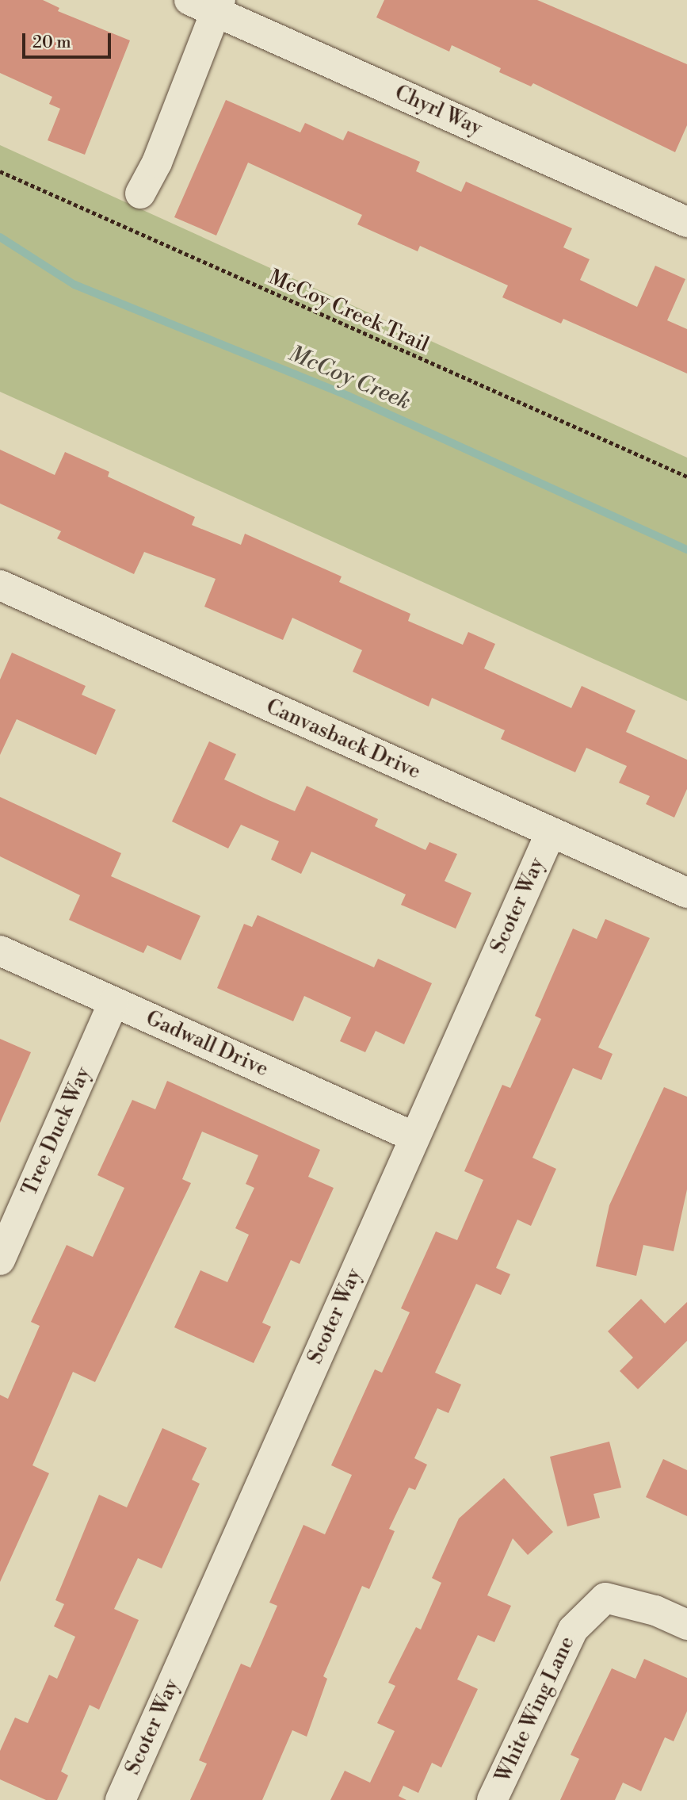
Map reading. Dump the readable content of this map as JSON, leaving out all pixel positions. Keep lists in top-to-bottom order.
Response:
{
  "streets": {
    "street": [
      "Chyrl Way",
      "Canvasback Drive",
      "Scoter Way",
      "Gadwall Drive",
      "Tree Duck Way",
      "White Wing Lane"
    ],
    "path": ["McCoy Creek Trail"]
  },
  "crossings": [
    ["Canvasback Drive", "Scoter Way"],
    ["Scoter Way", "Gadwall Drive"],
    ["Gadwall Drive", "Tree Duck Way"]
  ],
  "water": ["McCoy Creek"],
  "scale_bar": "20 m"
}
